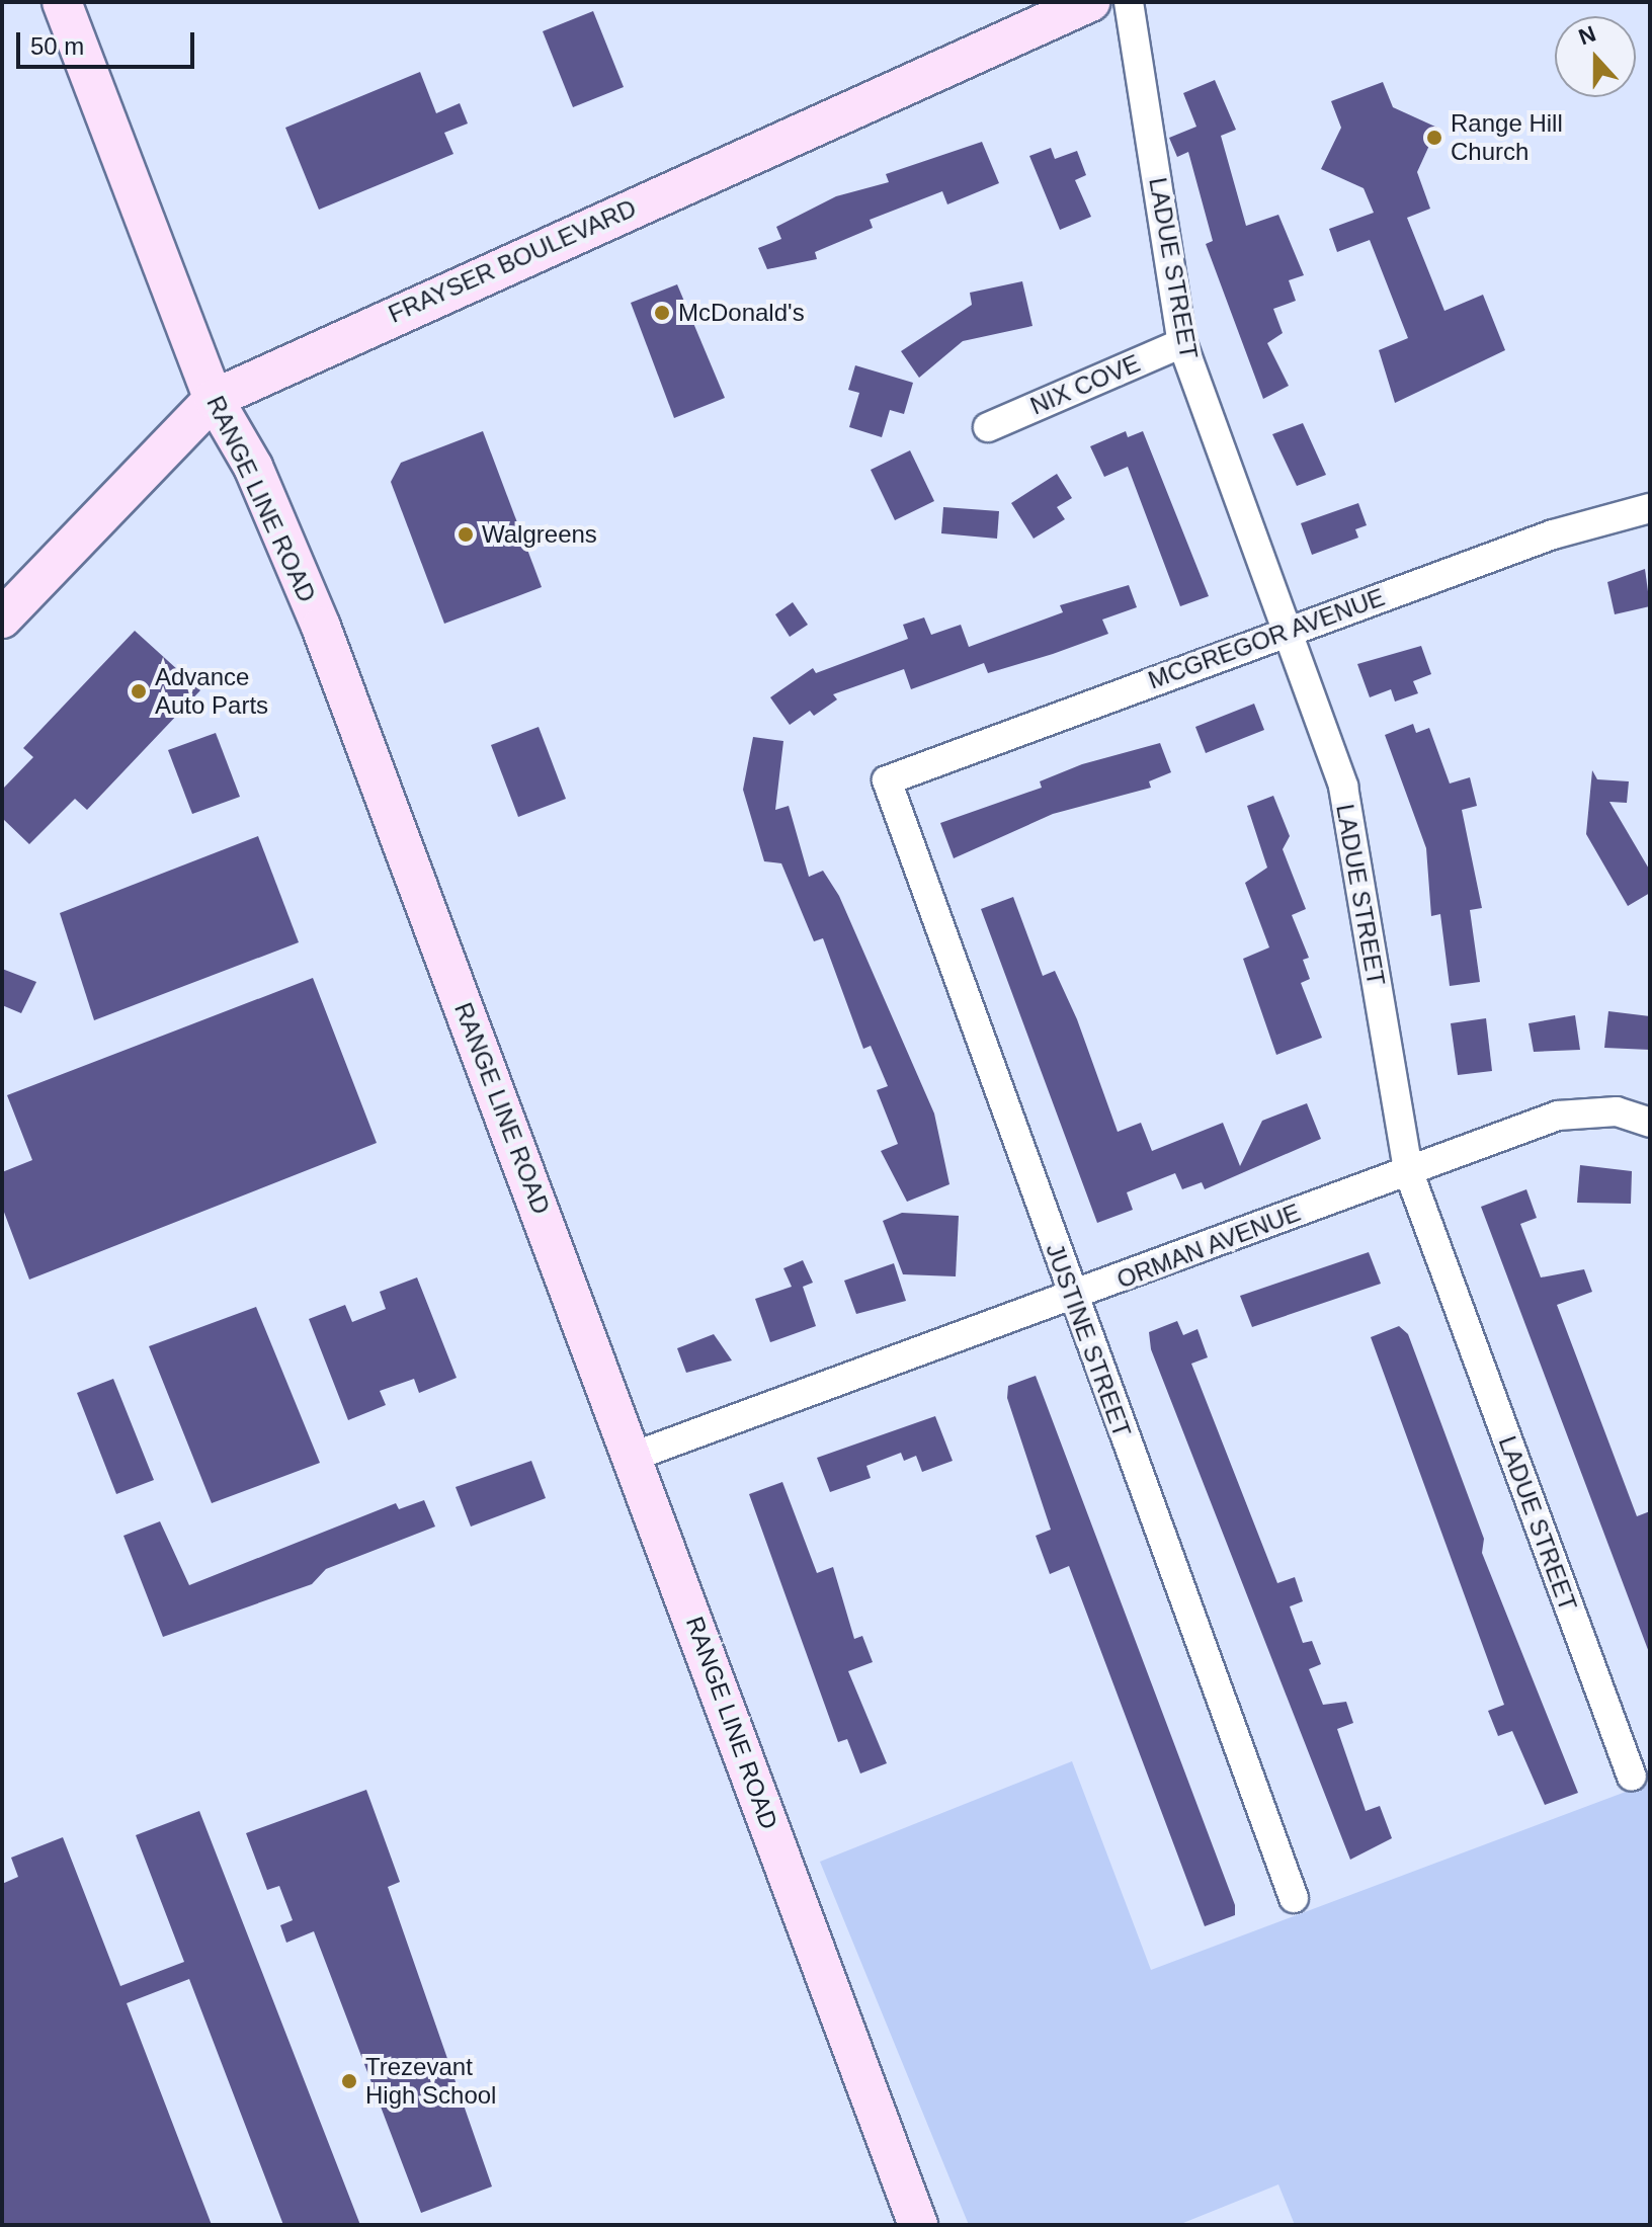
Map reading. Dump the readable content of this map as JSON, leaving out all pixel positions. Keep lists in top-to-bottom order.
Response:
{
  "streets": {
    "main road": ["FRAYSER BOULEVARD", "RANGE LINE ROAD"],
    "street": [
      "LADUE STREET",
      "NIX COVE",
      "MCGREGOR AVENUE",
      "ORMAN AVENUE",
      "JUSTINE STREET"
    ]
  },
  "crossings": [
    ["FRAYSER BOULEVARD", "RANGE LINE ROAD"],
    ["LADUE STREET", "NIX COVE"],
    ["LADUE STREET", "MCGREGOR AVENUE"],
    ["LADUE STREET", "ORMAN AVENUE"],
    ["RANGE LINE ROAD", "ORMAN AVENUE"],
    ["MCGREGOR AVENUE", "JUSTINE STREET"],
    ["ORMAN AVENUE", "JUSTINE STREET"]
  ],
  "places": [
    "Range Hill Church",
    "McDonald's",
    "Walgreens",
    "Advance Auto Parts",
    "Trezevant High School"
  ],
  "scale_bar": "50 m",
  "north": "top"
}
